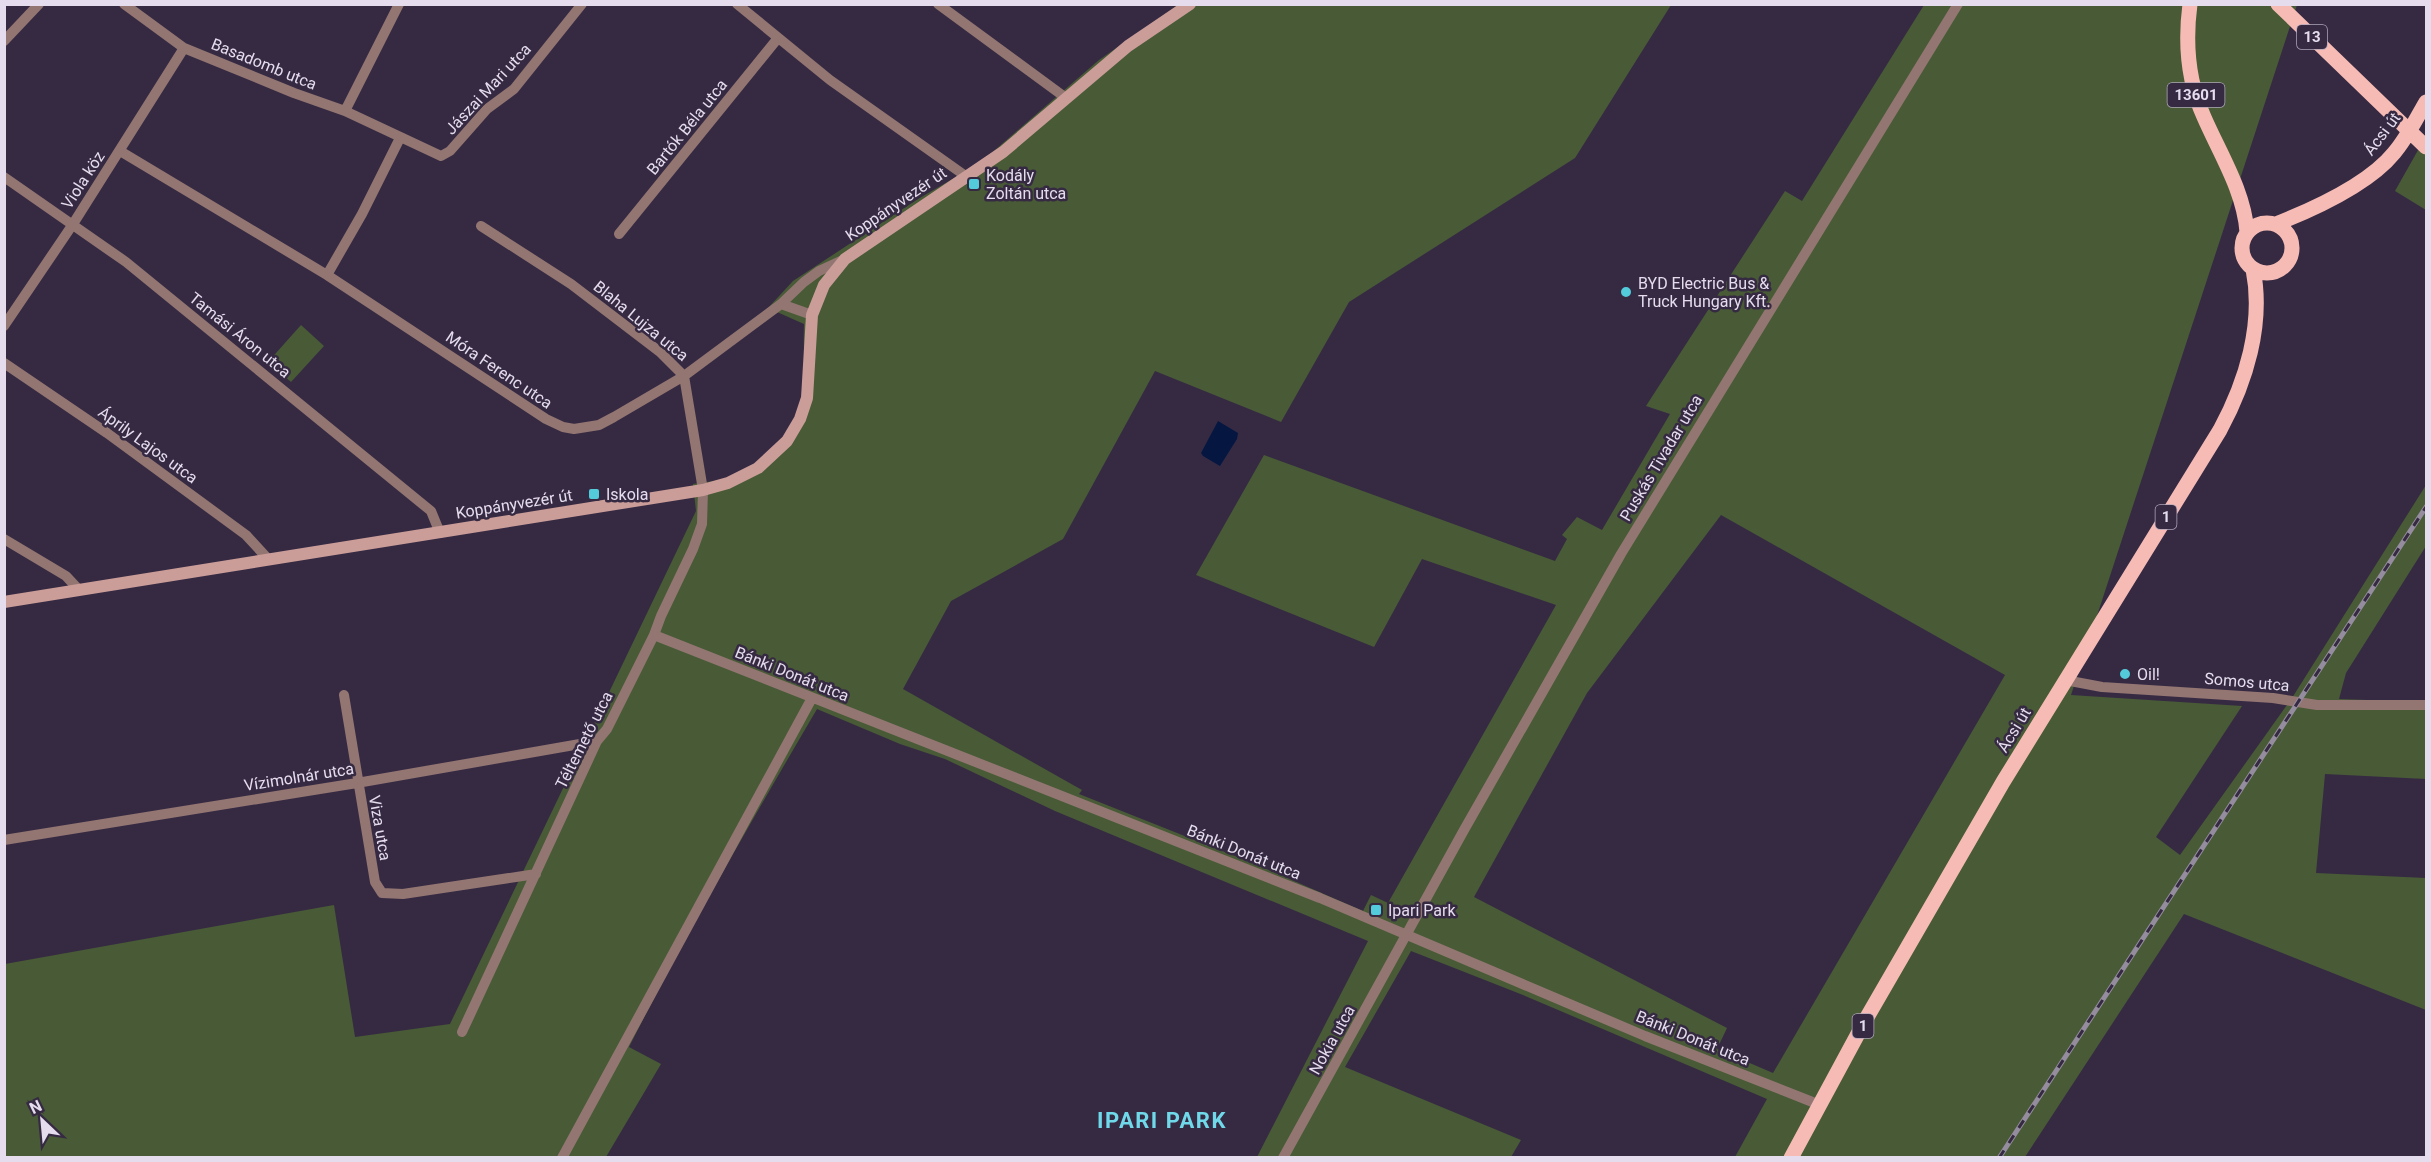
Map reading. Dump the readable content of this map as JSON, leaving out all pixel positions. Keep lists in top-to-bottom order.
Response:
{
  "streets": {
    "main road": [
      "13",
      "13601",
      "Ácsi út",
      "1"
    ],
    "street": [
      "Basadomb utca",
      "Jászai Mari utca",
      "Bartók Béla utca",
      "Viola köz",
      "Koppányvezér út",
      "Blaha Lujza utca",
      "Tamási Áron utca",
      "Móra Ferenc utca",
      "Áprily Lajos utca",
      "Puskás Tivadar utca",
      "Bánki Donát utca",
      "Somos utca",
      "Téltemető utca",
      "Vízimolnár utca",
      "Viza utca",
      "Nokia utca"
    ]
  },
  "crossings": [
    ["Basadomb utca", "Jászai Mari utca"],
    ["Basadomb utca", "Viola köz"],
    ["13601", "Ácsi út"],
    ["13601", "1"],
    ["Ácsi út", "1"],
    ["Ácsi út", "Bánki Donát utca"],
    ["Ácsi út", "Somos utca"],
    ["Viola köz", "Tamási Áron utca"],
    ["Viola köz", "Móra Ferenc utca"],
    ["Koppányvezér út", "Blaha Lujza utca"],
    ["Koppányvezér út", "Tamási Áron utca"],
    ["Koppányvezér út", "Móra Ferenc utca"],
    ["Koppányvezér út", "Áprily Lajos utca"],
    ["Koppányvezér út", "Téltemető utca"],
    ["Blaha Lujza utca", "Móra Ferenc utca"],
    ["Blaha Lujza utca", "Téltemető utca"],
    ["Puskás Tivadar utca", "Bánki Donát utca"],
    ["Puskás Tivadar utca", "Nokia utca"],
    ["Bánki Donát utca", "Téltemető utca"],
    ["Bánki Donát utca", "Nokia utca"],
    ["Téltemető utca", "Vízimolnár utca"],
    ["Téltemető utca", "Viza utca"],
    ["Vízimolnár utca", "Viza utca"]
  ],
  "districts": ["IPARI PARK"],
  "places": {
    "transit": ["Kodály Zoltán utca", "Iskola", "Ipari Park"],
    "other": ["BYD Electric Bus & Truck Hungary Kft.", "Oil!"]
  },
  "north": "top left"
}
